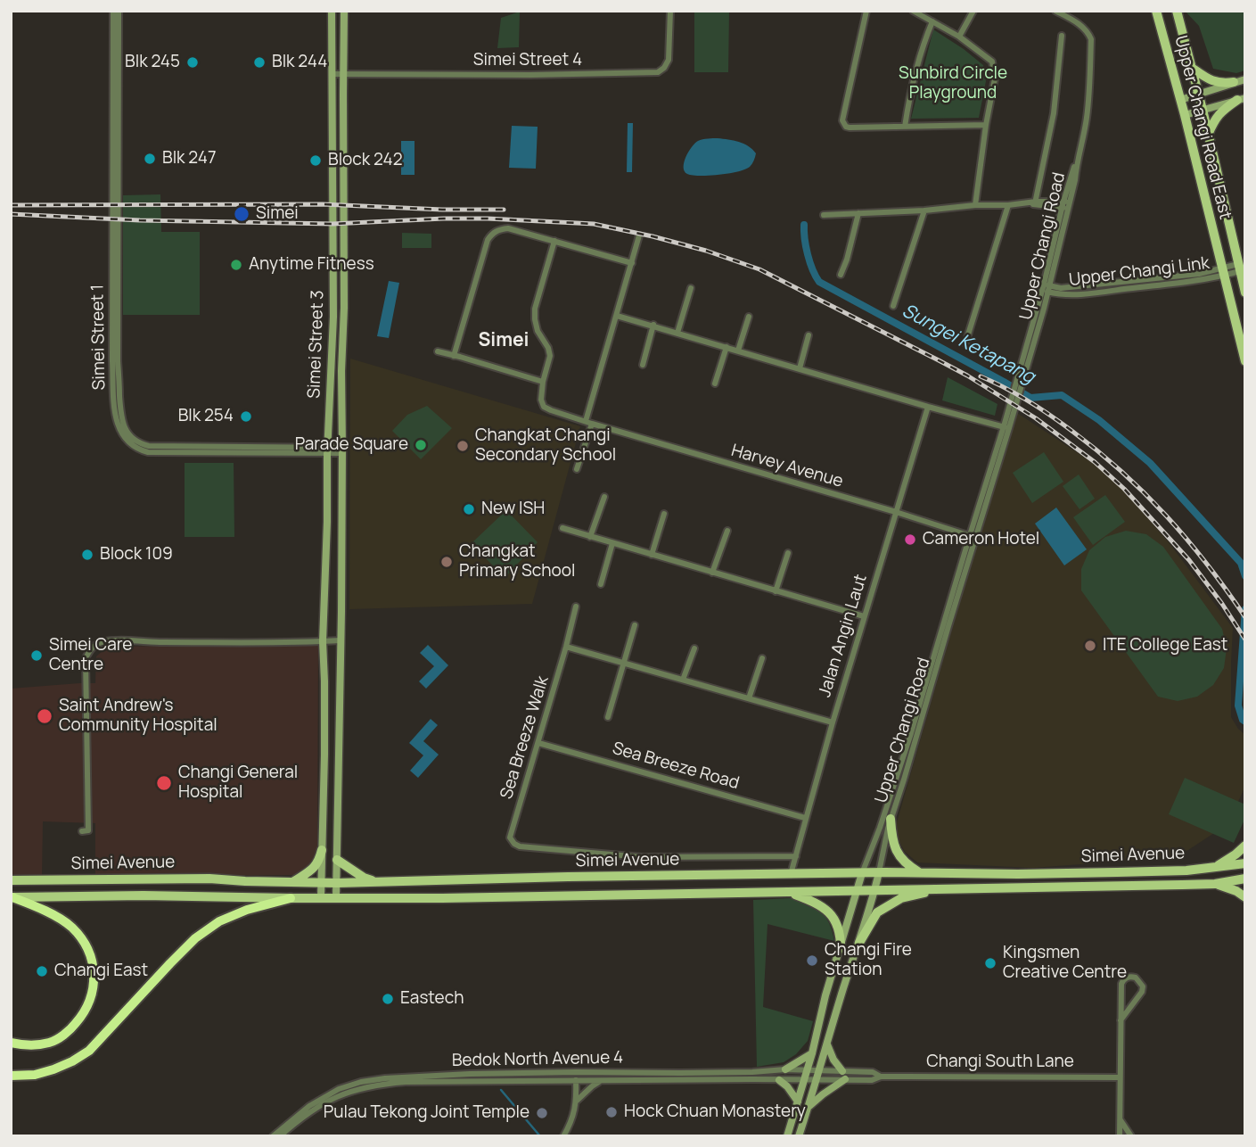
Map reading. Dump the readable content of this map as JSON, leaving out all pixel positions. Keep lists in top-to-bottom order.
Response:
{
  "streets": {
    "main road": [
      "Upper Changi Road East",
      "Upper Changi Road",
      "Simei Street 3",
      "Simei Avenue"
    ],
    "street": [
      "Simei Street 4",
      "Upper Changi Link",
      "Simei Street 1",
      "Harvey Avenue",
      "Jalan Angin Laut",
      "Sea Breeze Walk",
      "Sea Breeze Road",
      "Bedok North Avenue 4",
      "Changi South Lane"
    ]
  },
  "crossings": [
    ["Simei Street 4", "Simei Street 3"],
    ["Upper Changi Road East", "Upper Changi Link"],
    ["Upper Changi Road", "Upper Changi Link"],
    ["Upper Changi Road", "Harvey Avenue"],
    ["Upper Changi Road", "Simei Avenue"],
    ["Upper Changi Road", "Bedok North Avenue 4"],
    ["Upper Changi Road", "Changi South Lane"],
    ["Simei Street 1", "Simei Street 3"],
    ["Simei Street 3", "Simei Avenue"],
    ["Harvey Avenue", "Jalan Angin Laut"],
    ["Jalan Angin Laut", "Sea Breeze Walk"],
    ["Jalan Angin Laut", "Sea Breeze Road"],
    ["Jalan Angin Laut", "Simei Avenue"],
    ["Sea Breeze Walk", "Sea Breeze Road"],
    ["Bedok North Avenue 4", "Changi South Lane"]
  ],
  "districts": ["Simei"],
  "water": ["Sungei Ketapang"],
  "parks": ["Sunbird Circle Playground"],
  "places": [
    "Blk 245",
    "Blk 244",
    "Blk 247",
    "Block 242",
    "Simei",
    "Anytime Fitness",
    "Blk 254",
    "Parade Square",
    "Changkat Changi Secondary School",
    "New ISH",
    "Cameron Hotel",
    "Block 109",
    "Changkat Primary School",
    "ITE College East",
    "Simei Care Centre",
    "Saint Andrew's Community Hospital",
    "Changi General Hospital",
    "Changi Fire Station",
    "Kingsmen Creative Centre",
    "Changi East",
    "Eastech",
    "Hock Chuan Monastery",
    "Pulau Tekong Joint Temple"
  ]
}
